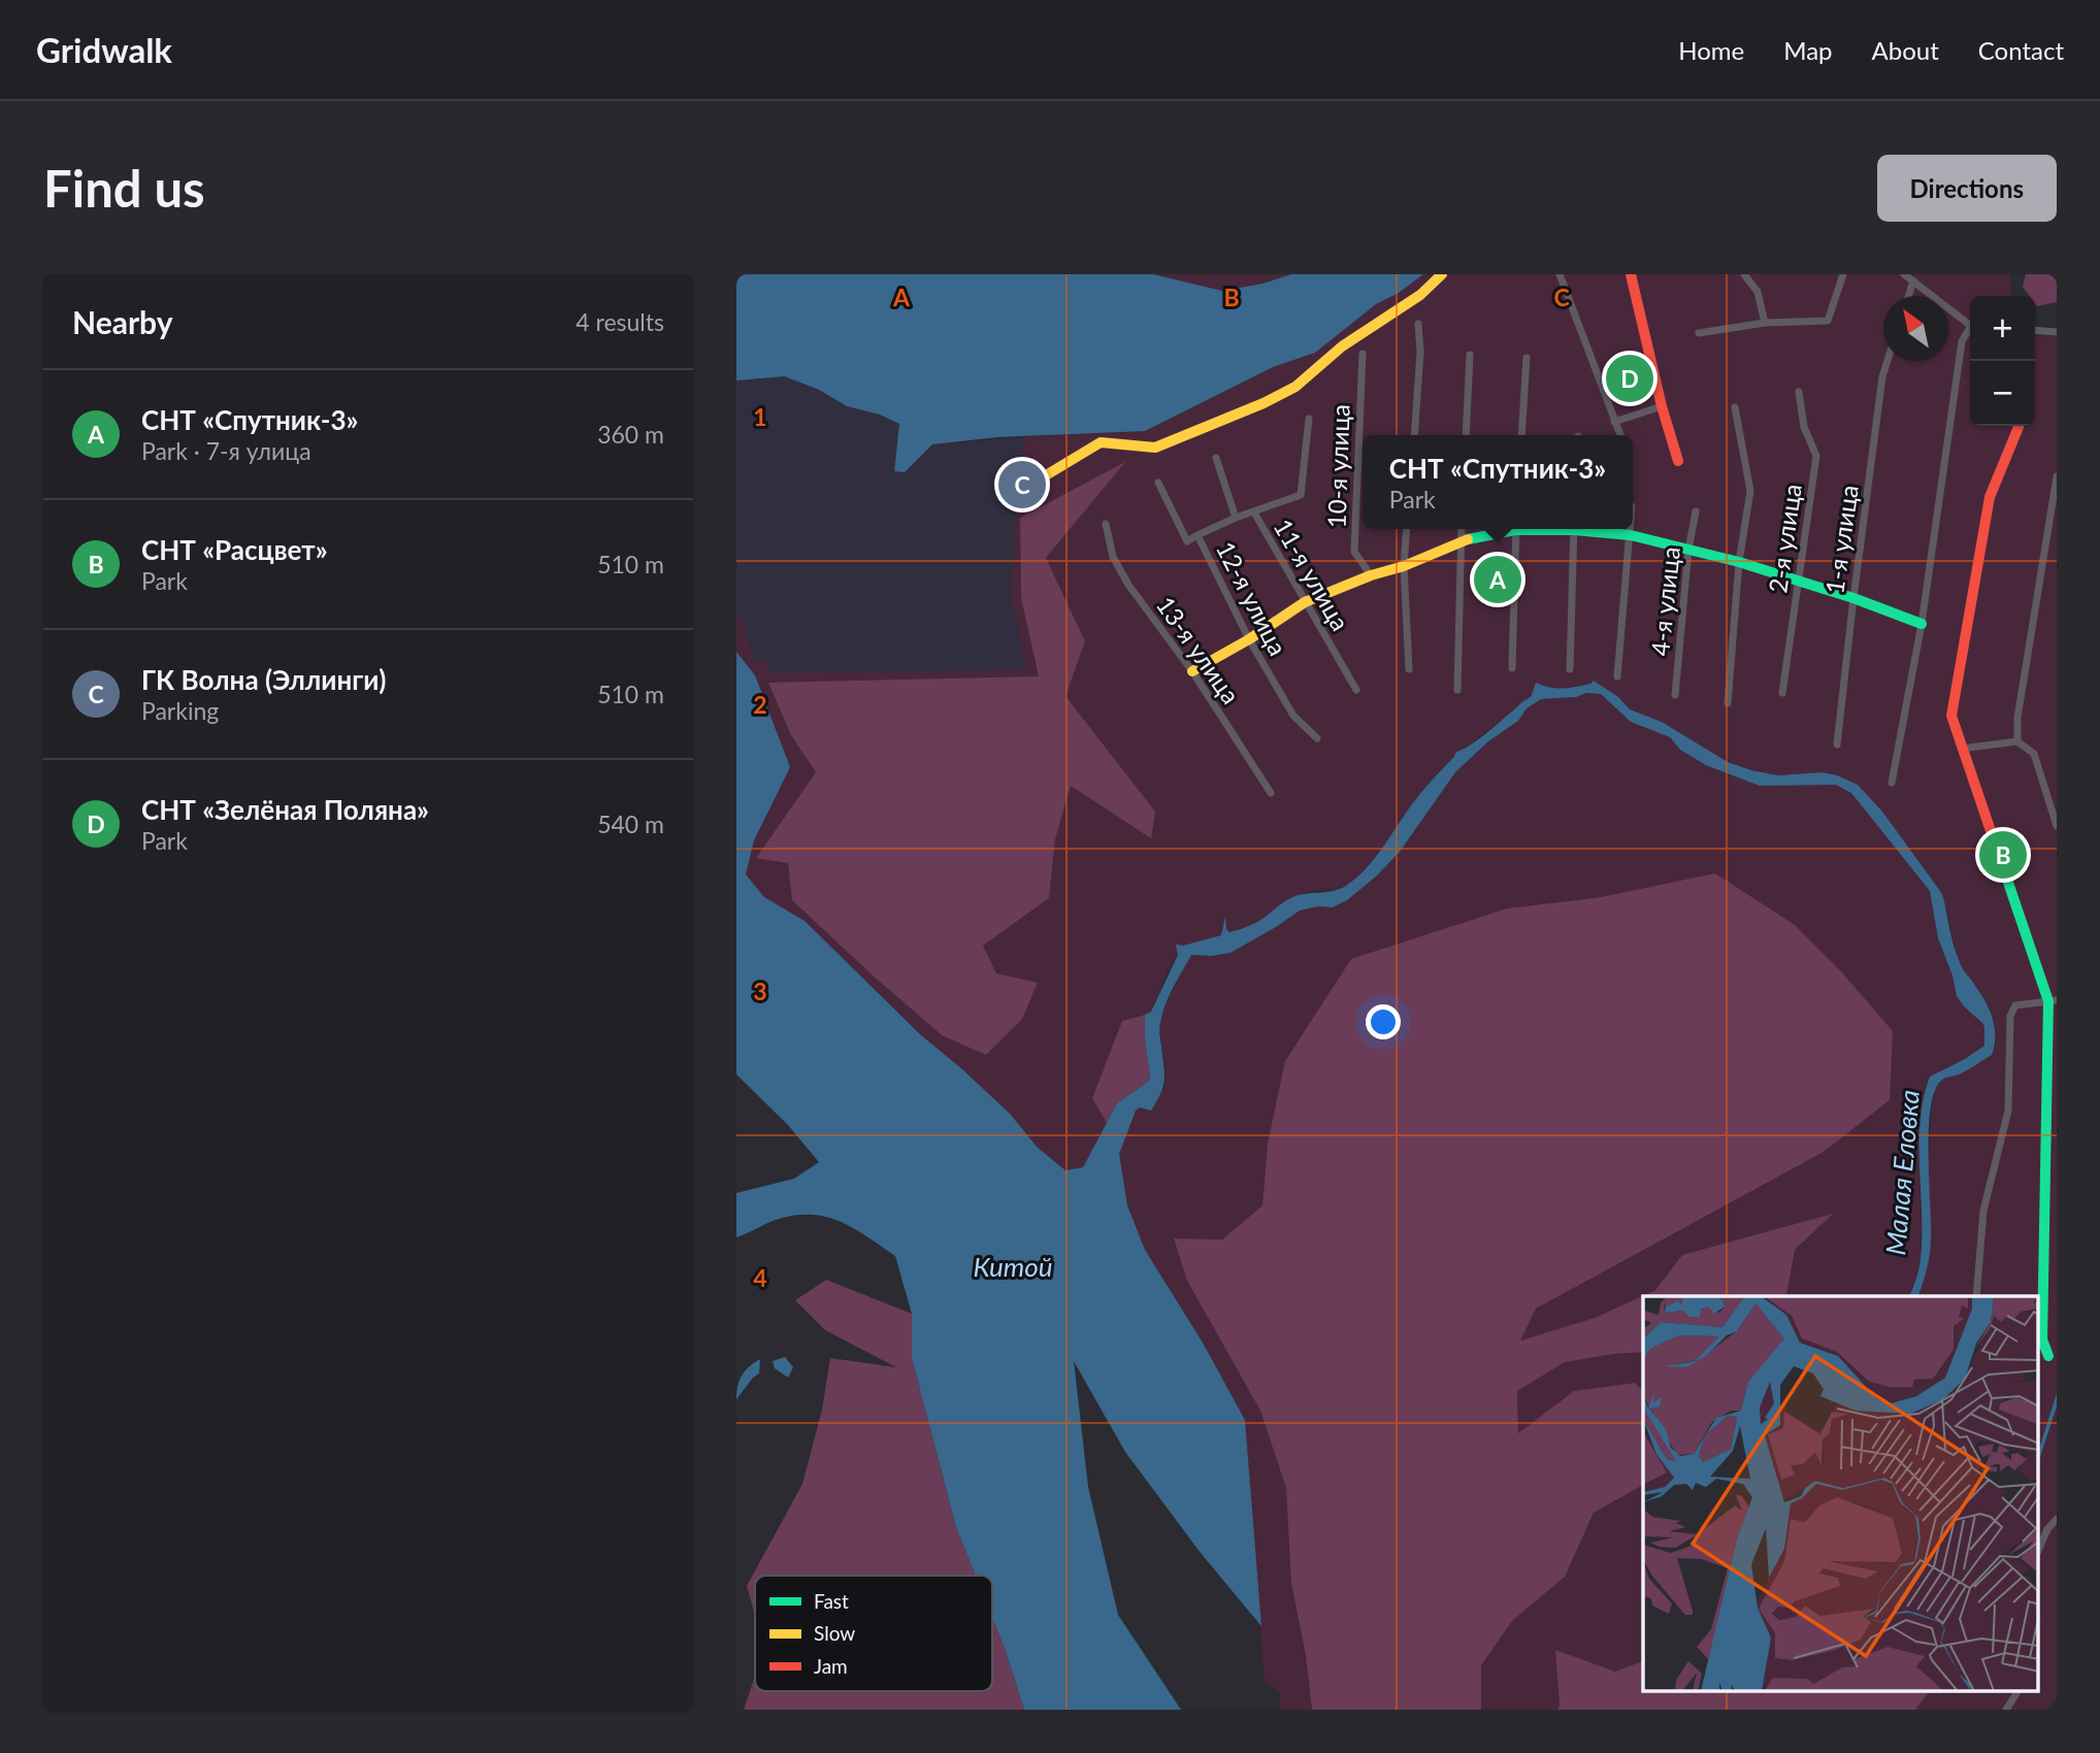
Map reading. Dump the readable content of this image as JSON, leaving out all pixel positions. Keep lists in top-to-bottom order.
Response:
{
  "streets": {
    "street": [
      "10-я улица",
      "2-я улица",
      "1-я улица",
      "11-я улица",
      "12-я улица",
      "4-я улица",
      "13-я улица"
    ]
  },
  "water": ["Малая Еловка", "Китой"],
  "legend": ["Fast", "Slow", "Jam"],
  "north": "top left",
  "page": {
    "header": "Gridwalk",
    "nav": [
      "Home",
      "Map",
      "About",
      "Contact"
    ],
    "buttons": "Directions",
    "title": "Find us",
    "heading": ["Nearby", "4 results"],
    "map_buttons": ["+", "−"],
    "pins": [
      "D",
      "C",
      "A",
      "B"
    ],
    "list": [
      {
        "mark": "A",
        "name": "СНТ «Спутник-3»",
        "note": "Park · 7-я улица",
        "value": "360 m"
      },
      {
        "mark": "B",
        "name": "СНТ «Расцвет»",
        "note": "Park",
        "value": "510 m"
      },
      {
        "mark": "C",
        "name": "ГК Волна (Эллинги)",
        "note": "Parking",
        "value": "510 m"
      },
      {
        "mark": "D",
        "name": "СНТ «Зелёная Поляна»",
        "note": "Park",
        "value": "540 m"
      }
    ],
    "popup": ["СНТ «Спутник-3»", "Park"]
  },
  "grid": {
    "columns": ["A", "B", "C"],
    "rows": [
      "1",
      "2",
      "3",
      "4"
    ]
  }
}
